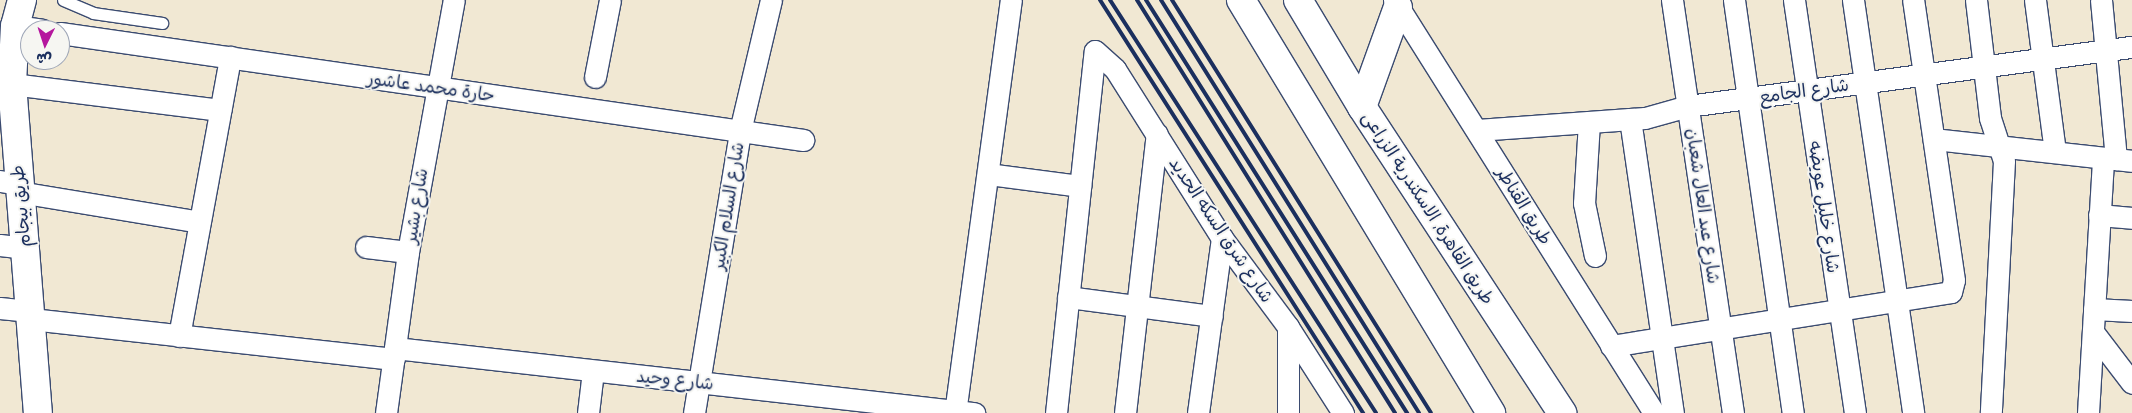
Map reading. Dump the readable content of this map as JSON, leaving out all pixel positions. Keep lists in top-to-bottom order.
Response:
{
  "streets": {
    "main road": ["طريق بيجام", "طريق القاهرة, الاسكندرية الزراعى"],
    "street": [
      "حارة محمد عاشور",
      "شارع الجامع",
      "شارع بشير",
      "شارع السلام الكبير",
      "طريق القناطر",
      "شارع عبد العال شعبان",
      "شارع خليل عويضه",
      "شارع شرق السكه الحديد",
      "شارع وحيد"
    ]
  },
  "crossings": [
    ["حارة محمد عاشور", "شارع بشير"],
    ["حارة محمد عاشور", "شارع السلام الكبير"],
    ["شارع الجامع", "طريق القناطر"],
    ["شارع الجامع", "شارع عبد العال شعبان"],
    ["شارع الجامع", "شارع خليل عويضه"],
    ["طريق بيجام", "شارع وحيد"],
    ["شارع بشير", "شارع وحيد"],
    ["شارع السلام الكبير", "شارع وحيد"]
  ],
  "north": "bottom"
}
